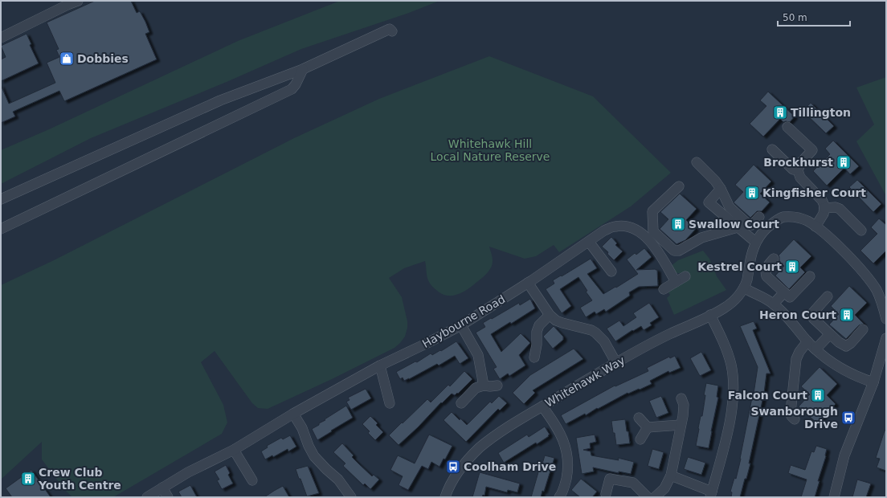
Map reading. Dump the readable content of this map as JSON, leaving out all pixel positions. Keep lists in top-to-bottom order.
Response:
{
  "streets": {
    "street": ["Haybourne Road", "Whitehawk Way"]
  },
  "parks": ["Whitehawk Hill Local Nature Reserve"],
  "places": {
    "shop": ["Dobbies"],
    "building": [
      "Tillington",
      "Brockhurst",
      "Kingfisher Court",
      "Swallow Court",
      "Kestrel Court",
      "Heron Court",
      "Falcon Court",
      "Crew Club Youth Centre"
    ],
    "bus stop": ["Swanborough Drive", "Coolham Drive"]
  },
  "scale_bar": "50 m"
}
